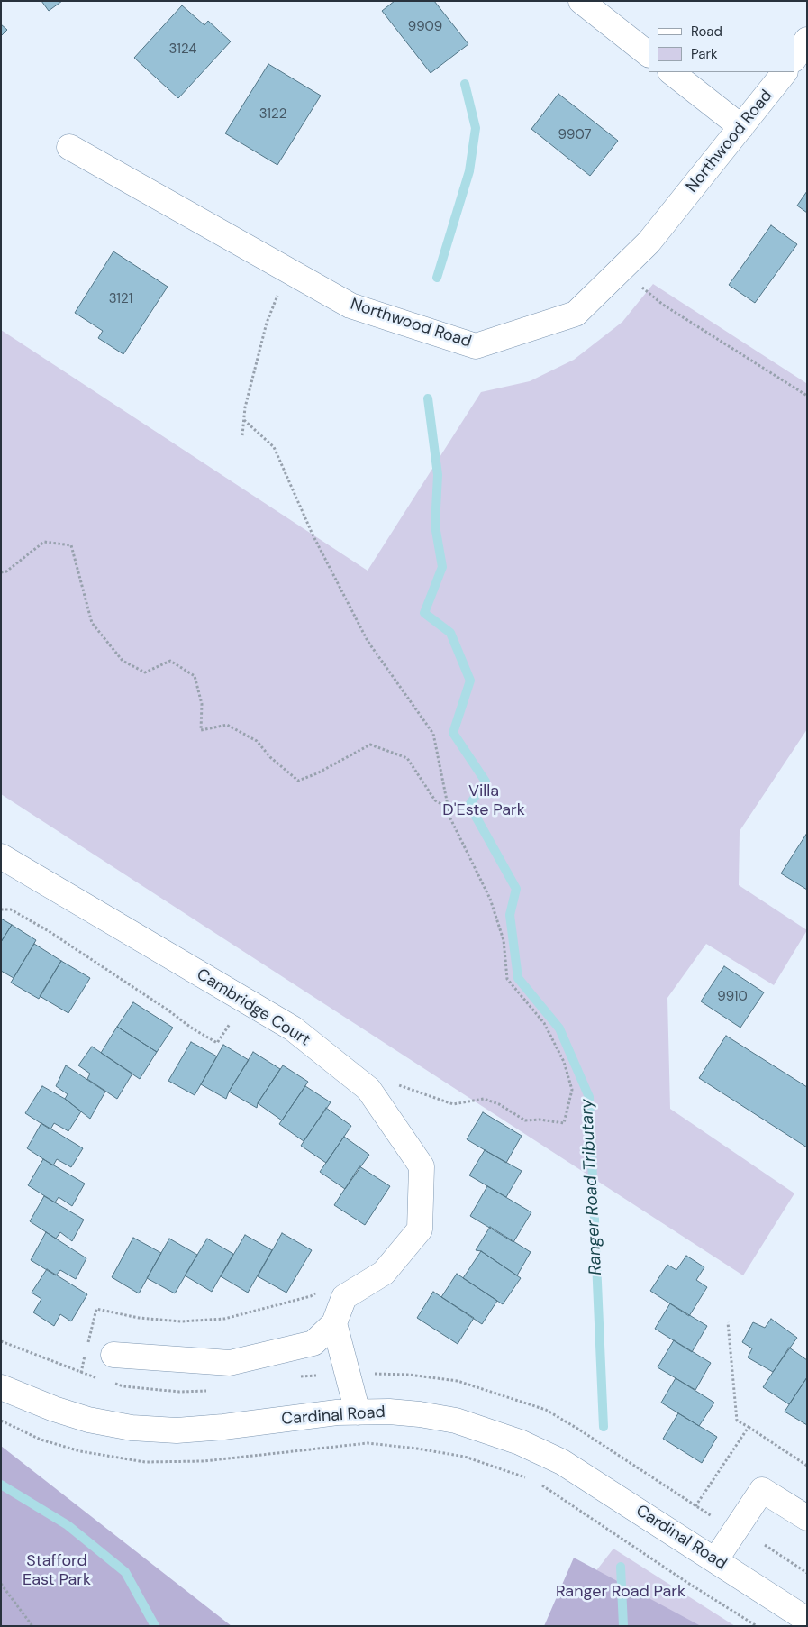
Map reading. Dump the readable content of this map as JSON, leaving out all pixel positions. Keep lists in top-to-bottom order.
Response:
{
  "streets": {
    "street": ["Northwood Road", "Cambridge Court", "Cardinal Road"]
  },
  "water": ["Ranger Road Tributary"],
  "parks": ["Villa D'Este Park", "Stafford East Park", "Ranger Road Park"],
  "house_numbers": [
    "9909",
    "3124",
    "3122",
    "9907",
    "3121",
    "9910"
  ],
  "legend": ["Road", "Park"]
}
